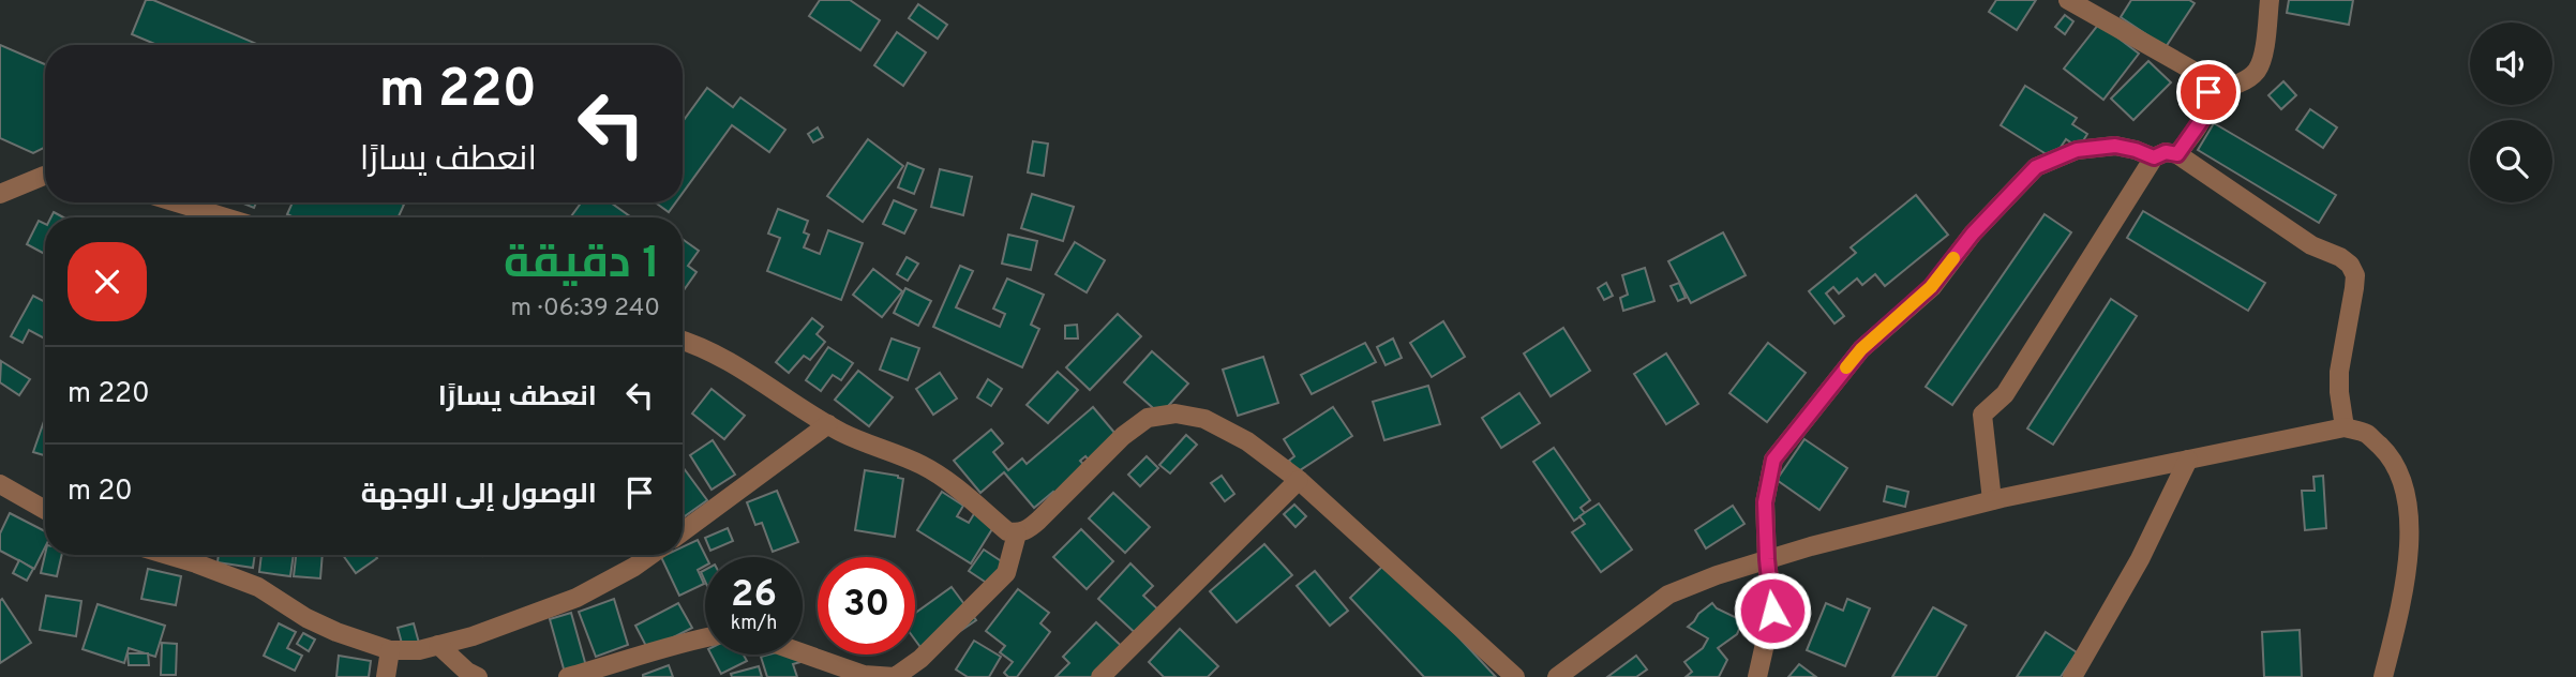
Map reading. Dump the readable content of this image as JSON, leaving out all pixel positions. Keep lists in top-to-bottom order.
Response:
{
  "page": {
    "turn": ["220 m", "انعطف يسارًا"],
    "heading": ["1 دقيقة", "240 m · 06:39"],
    "list": [
      {
        "name": "انعطف يسارًا",
        "value": "220 m"
      },
      {
        "name": "الوصول إلى الوجهة",
        "value": "20 m"
      }
    ],
    "speed": "26 km/h",
    "limit": "30"
  }
}
